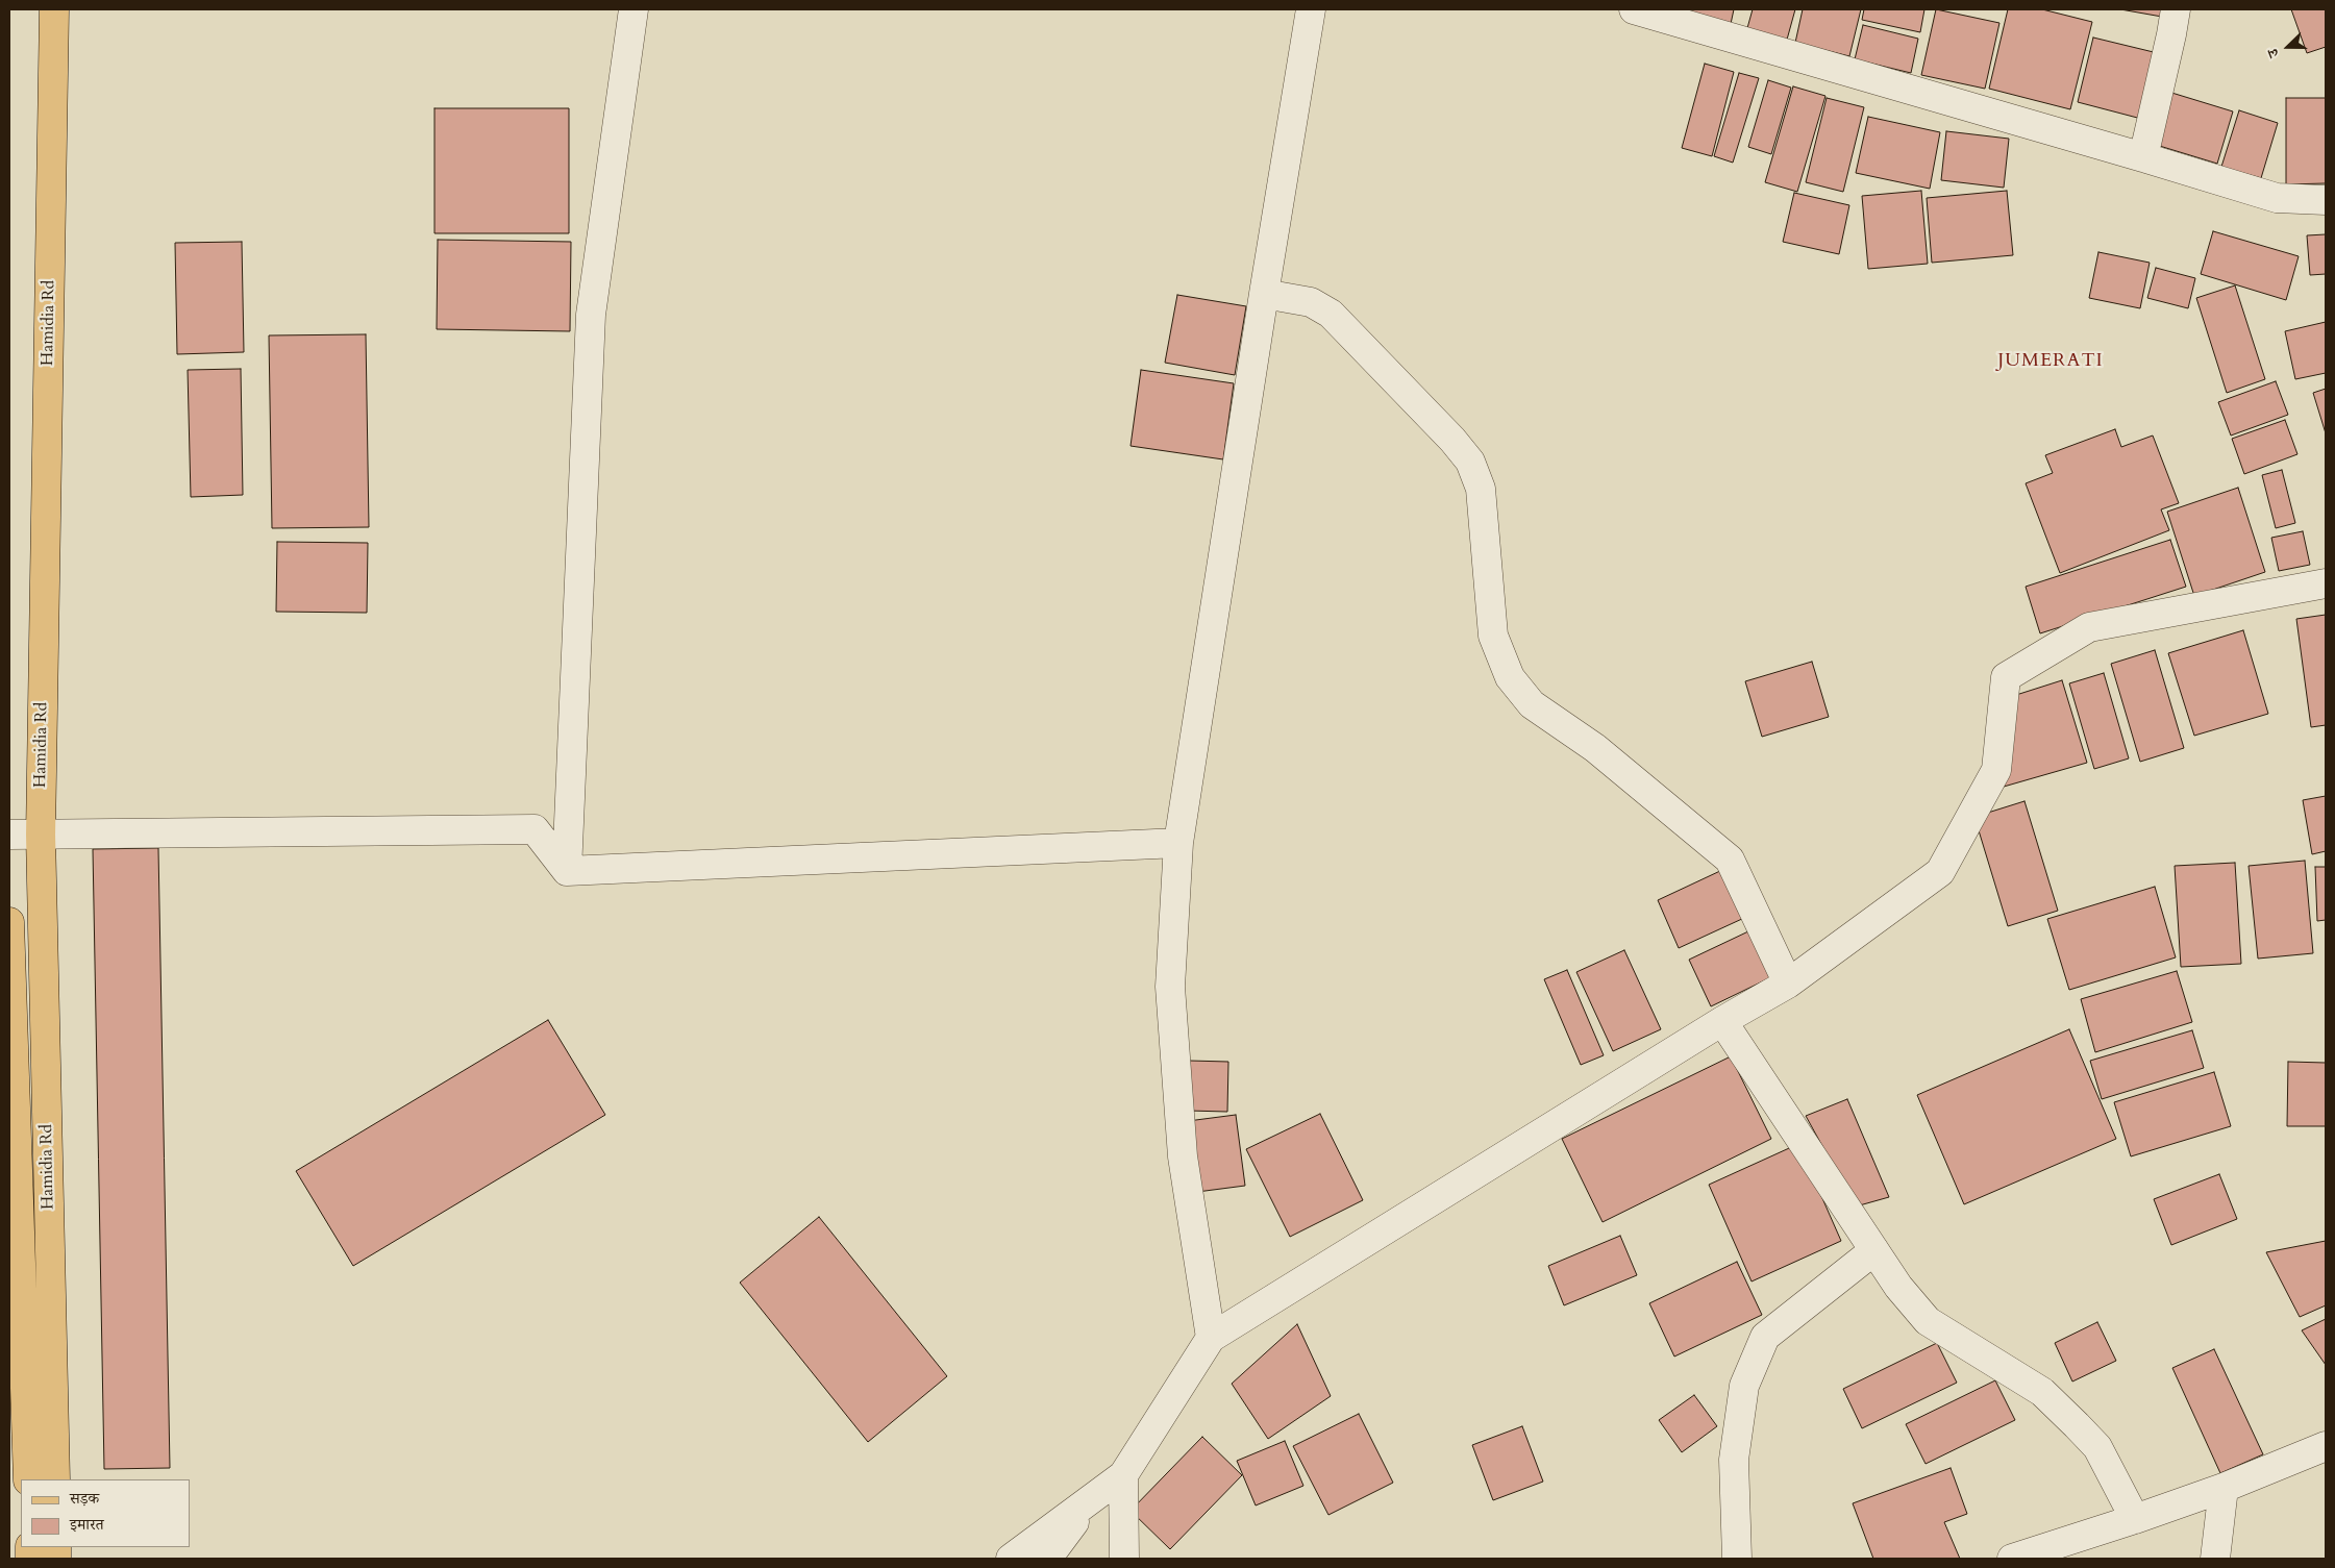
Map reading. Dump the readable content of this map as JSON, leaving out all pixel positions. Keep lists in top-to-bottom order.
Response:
{
  "streets": {
    "main road": ["Hamidia Rd"]
  },
  "districts": ["JUMERATI"],
  "legend": ["सड़क", "इमारत"],
  "north": "left"
}
